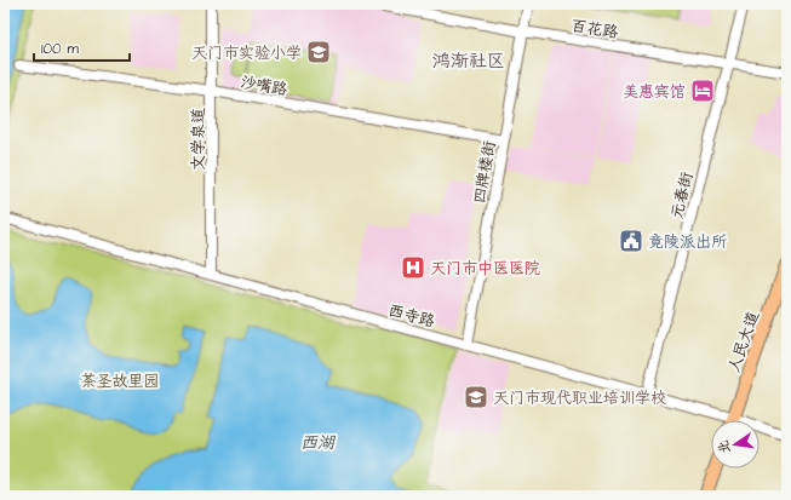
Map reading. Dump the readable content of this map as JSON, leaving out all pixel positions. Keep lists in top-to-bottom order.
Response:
{
  "streets": {
    "main road": ["人民大道"],
    "street": [
      "百花路",
      "沙嘴路",
      "文学泉道",
      "四牌楼街",
      "元春街",
      "西寺路"
    ]
  },
  "crossings": [
    ["百花路", "四牌楼街"],
    ["百花路", "元春街"],
    ["沙嘴路", "文学泉道"],
    ["沙嘴路", "四牌楼街"],
    ["文学泉道", "西寺路"],
    ["四牌楼街", "西寺路"],
    ["元春街", "西寺路"]
  ],
  "districts": ["鸿渐社区"],
  "water": ["西湖"],
  "parks": ["茶圣故里园"],
  "places": {
    "school or university": ["天门市实验小学", "天门市现代职业培训学校"],
    "hotel": ["美惠宾馆"],
    "public building": ["竟陵派出所"],
    "hospital": ["天门市中医医院"]
  },
  "scale_bar": "100 m",
  "north": "left"
}
